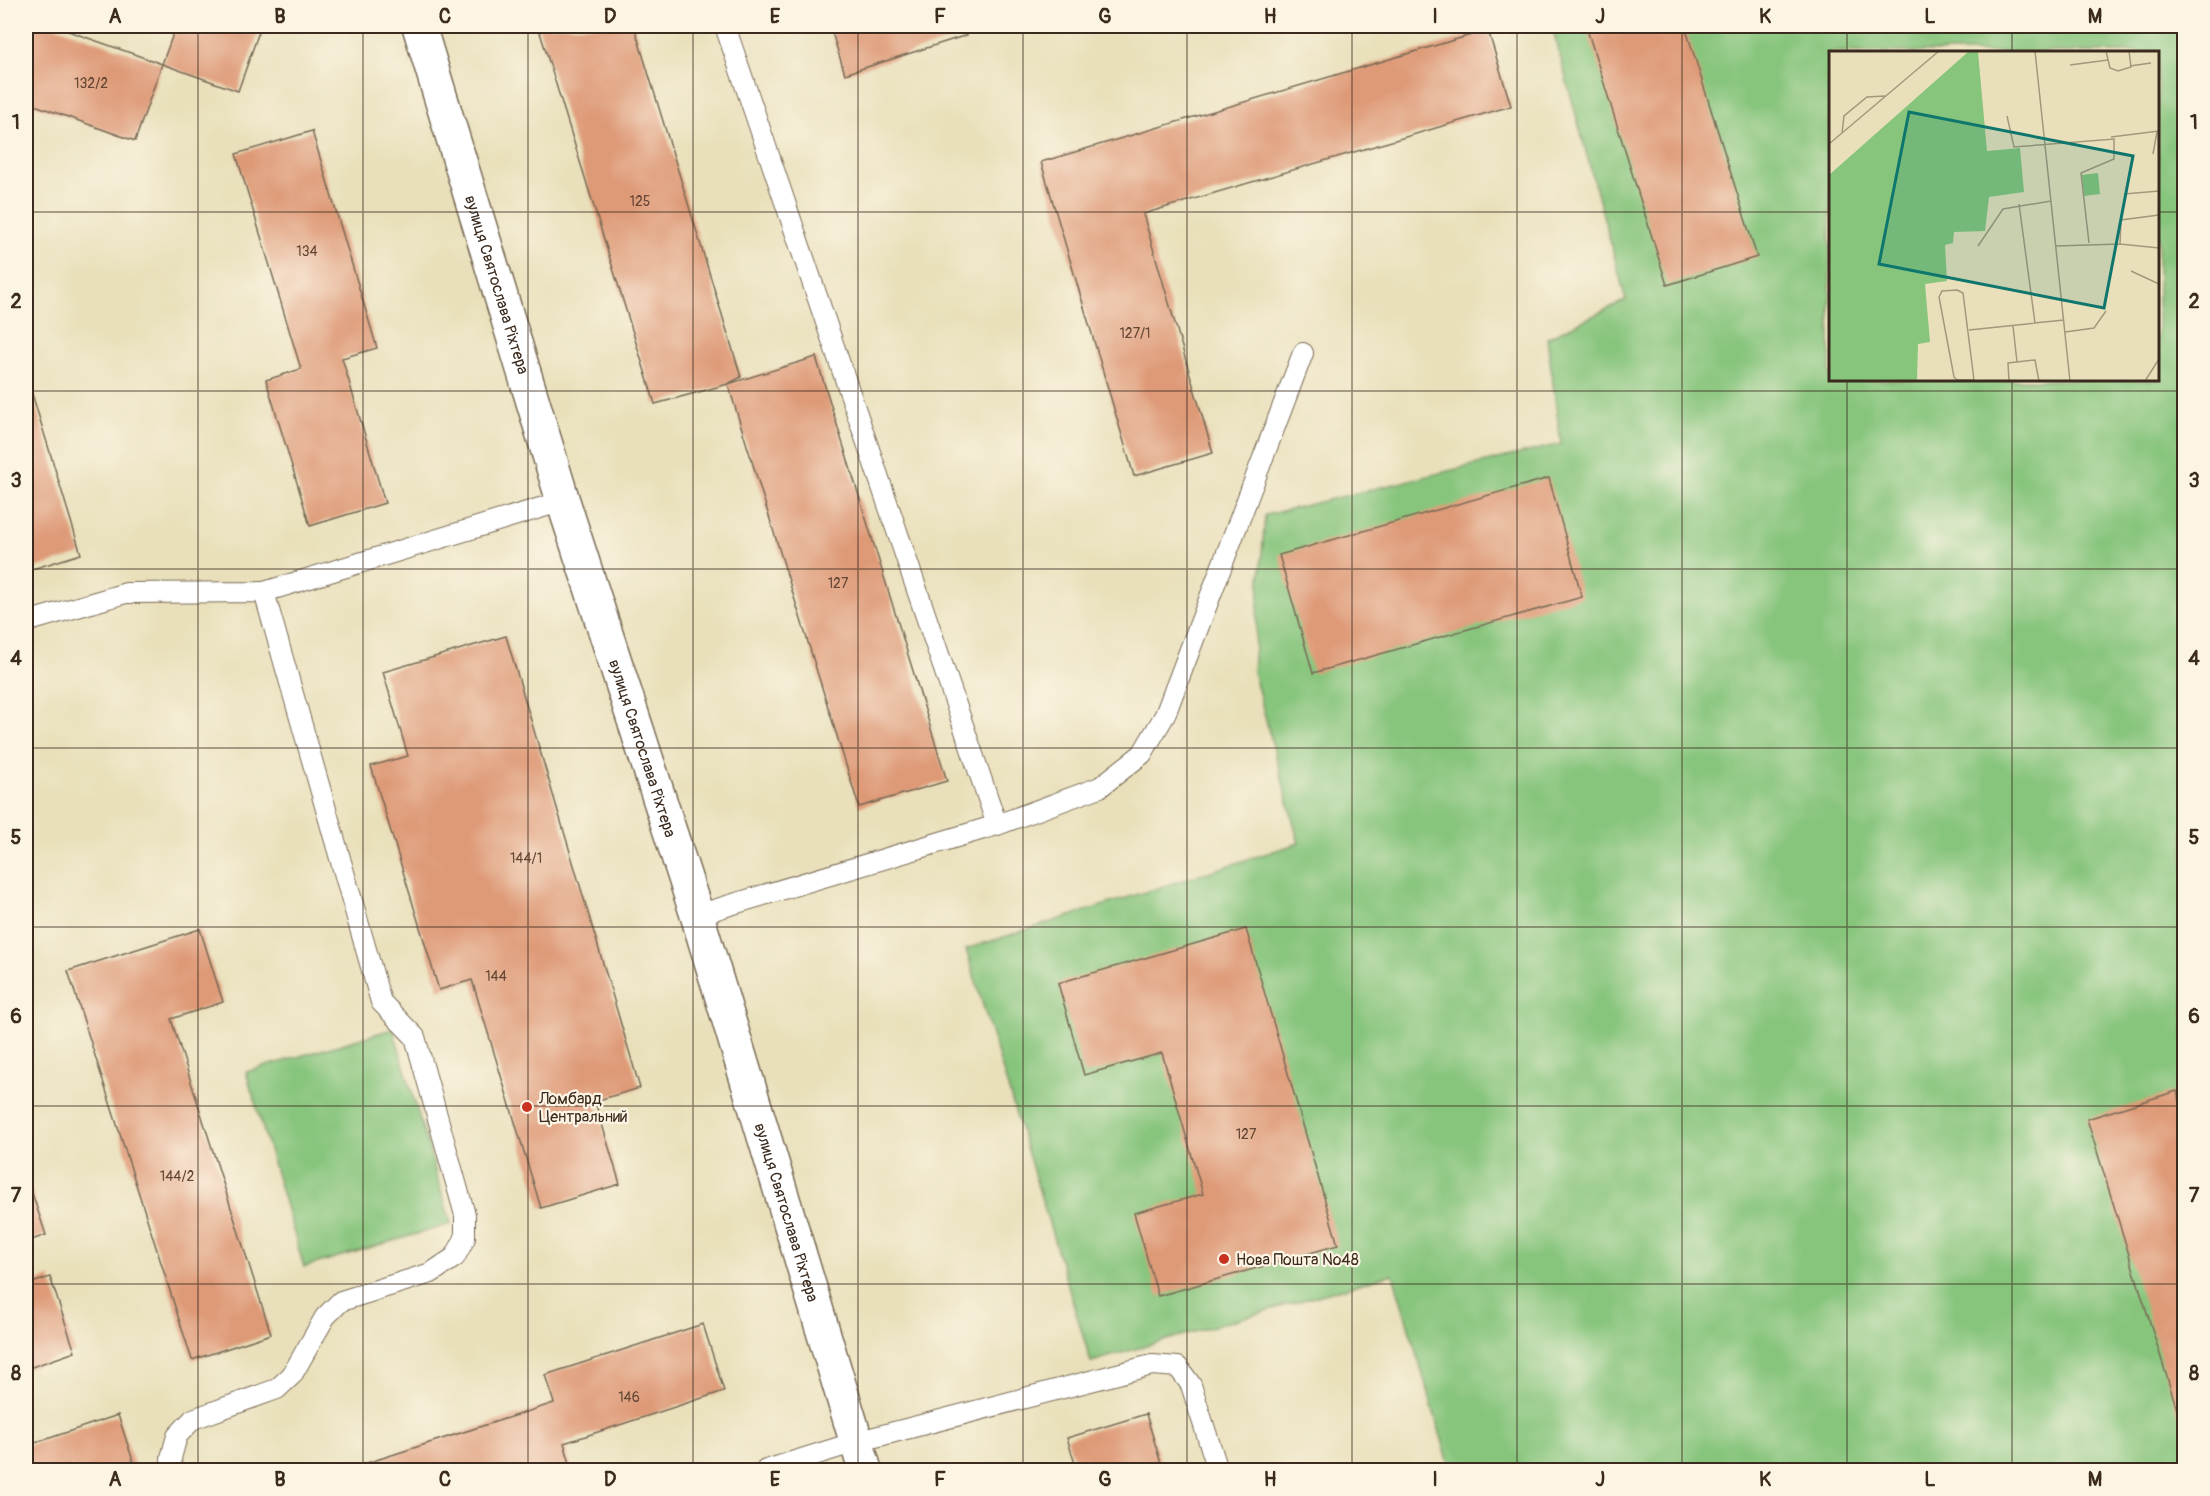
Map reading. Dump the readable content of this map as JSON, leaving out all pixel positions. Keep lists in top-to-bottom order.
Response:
{
  "streets": {
    "main road": ["вулиця Святослава Ріхтера"]
  },
  "places": ["Ломбард Центральний", "Нова Пошта №48"],
  "house_numbers": [
    "132/2",
    "125",
    "134",
    "127/1",
    "127",
    "144/1",
    "144",
    "127",
    "144/2",
    "146"
  ],
  "grid": {
    "columns": [
      "A",
      "B",
      "C",
      "D",
      "E",
      "F",
      "G",
      "H",
      "I",
      "J",
      "K",
      "L",
      "M"
    ],
    "rows": [
      "1",
      "2",
      "3",
      "4",
      "5",
      "6",
      "7",
      "8"
    ]
  }
}
